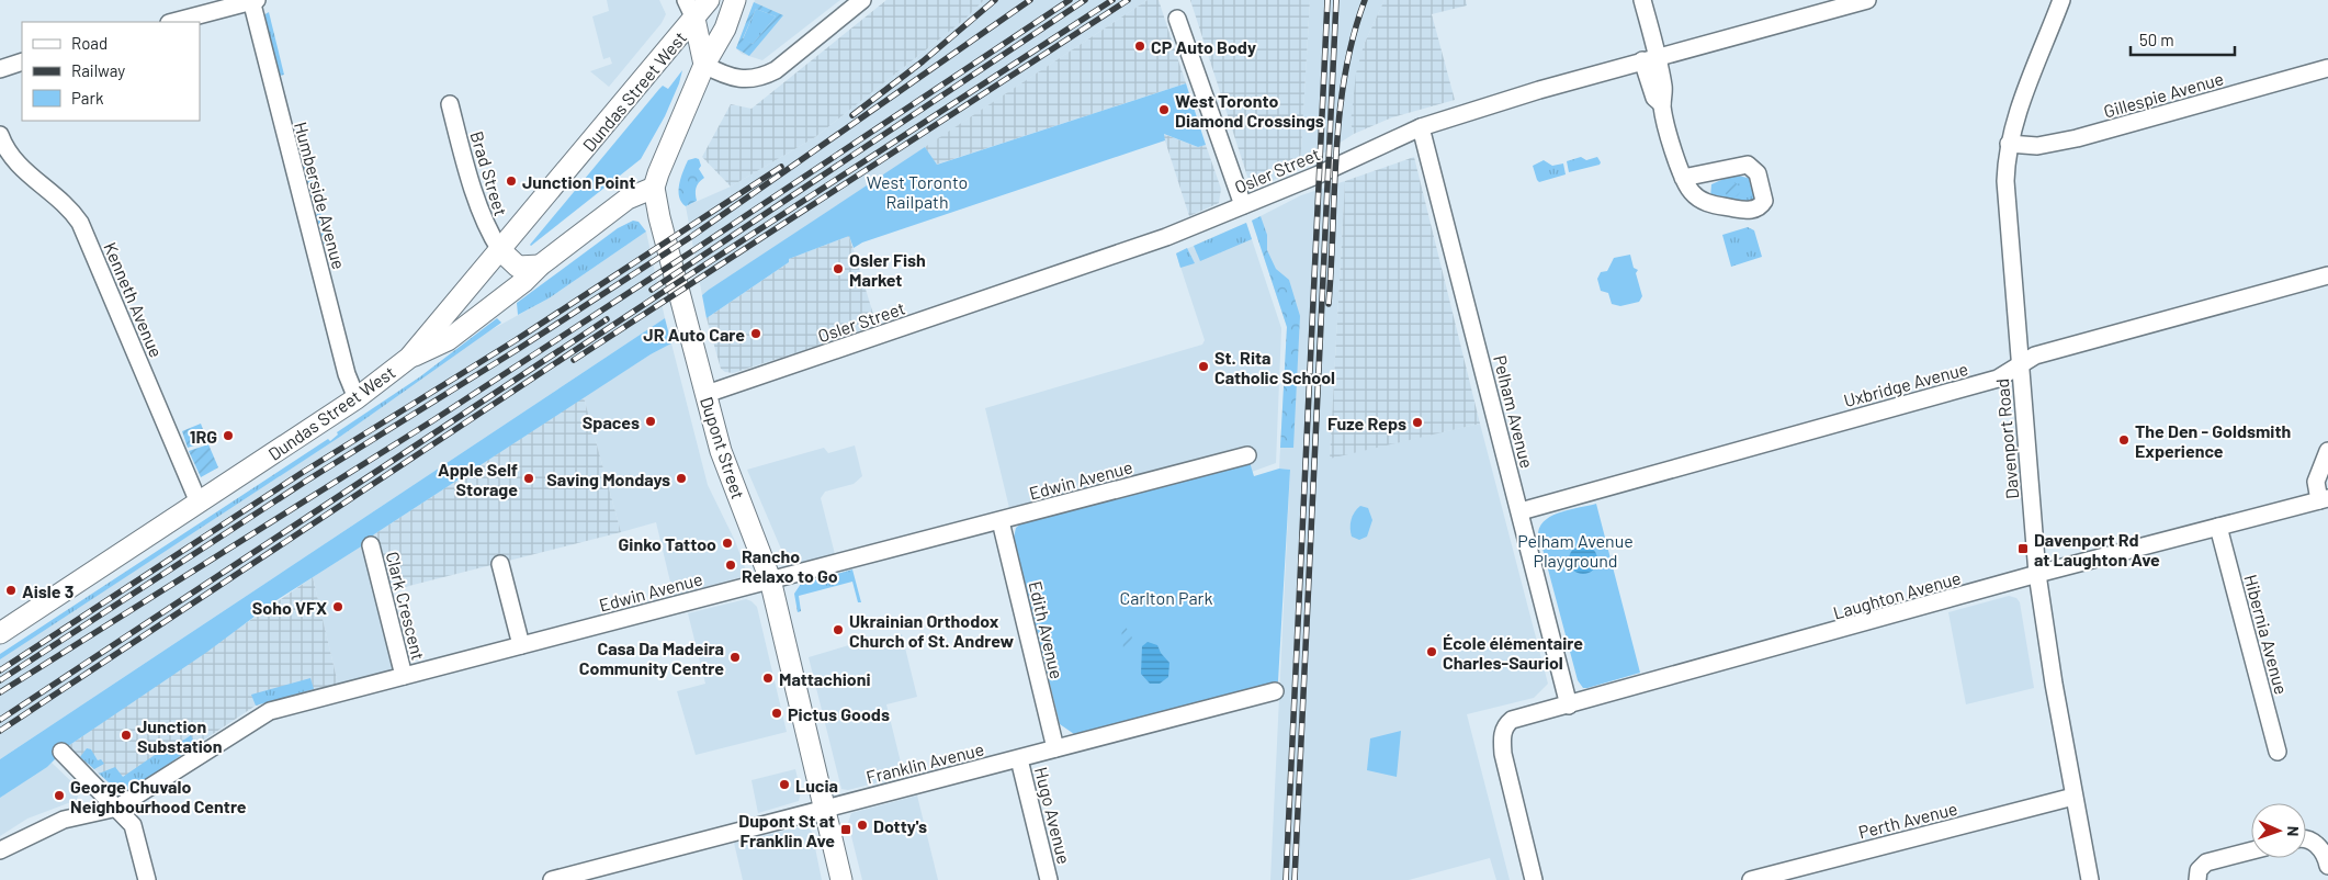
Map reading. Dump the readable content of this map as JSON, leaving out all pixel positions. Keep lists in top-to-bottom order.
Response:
{
  "streets": {
    "main road": ["Dundas Street West", "Dupont Street"],
    "street": [
      "Gillespie Avenue",
      "Osler Street",
      "Brad Street",
      "Humberside Avenue",
      "Kenneth Avenue",
      "Uxbridge Avenue",
      "Pelham Avenue",
      "Davenport Road",
      "Edwin Avenue",
      "Laughton Avenue",
      "Clark Crescent",
      "Edith Avenue",
      "Hibernia Avenue",
      "Franklin Avenue",
      "Hugo Avenue",
      "Perth Avenue"
    ]
  },
  "crossings": [
    ["Dundas Street West", "Brad Street"],
    ["Dundas Street West", "Humberside Avenue"],
    ["Dundas Street West", "Kenneth Avenue"],
    ["Gillespie Avenue", "Davenport Road"],
    ["Osler Street", "Pelham Avenue"],
    ["Osler Street", "Dupont Street"],
    ["Uxbridge Avenue", "Pelham Avenue"],
    ["Uxbridge Avenue", "Davenport Road"],
    ["Pelham Avenue", "Laughton Avenue"],
    ["Davenport Road", "Laughton Avenue"],
    ["Davenport Road", "Perth Avenue"],
    ["Dupont Street", "Edwin Avenue"],
    ["Dupont Street", "Franklin Avenue"],
    ["Edwin Avenue", "Clark Crescent"],
    ["Edwin Avenue", "Edith Avenue"],
    ["Laughton Avenue", "Hibernia Avenue"],
    ["Edith Avenue", "Franklin Avenue"],
    ["Franklin Avenue", "Hugo Avenue"]
  ],
  "parks": ["West Toronto Railpath", "Pelham Avenue Playground", "Carlton Park"],
  "places": {
    "other": [
      "CP Auto Body",
      "West Toronto Diamond Crossings",
      "Junction Point",
      "Osler Fish Market",
      "JR Auto Care",
      "St. Rita Catholic School",
      "Spaces",
      "Fuze Reps",
      "1RG",
      "The Den - Goldsmith Experience",
      "Apple Self Storage",
      "Saving Mondays",
      "Ginko Tattoo",
      "Rancho Relaxo to Go",
      "Aisle 3",
      "Soho VFX",
      "Ukrainian Orthodox Church of St. Andrew",
      "École élémentaire Charles-Sauriol",
      "Casa Da Madeira Community Centre",
      "Mattachioni",
      "Pictus Goods",
      "Junction Substation",
      "Lucia",
      "George Chuvalo Neighbourhood Centre",
      "Dotty's"
    ],
    "transit": ["Davenport Rd at Laughton Ave", "Dupont St at Franklin Ave"]
  },
  "legend": ["Road", "Railway", "Park"],
  "scale_bar": "50 m",
  "north": "right"
}
